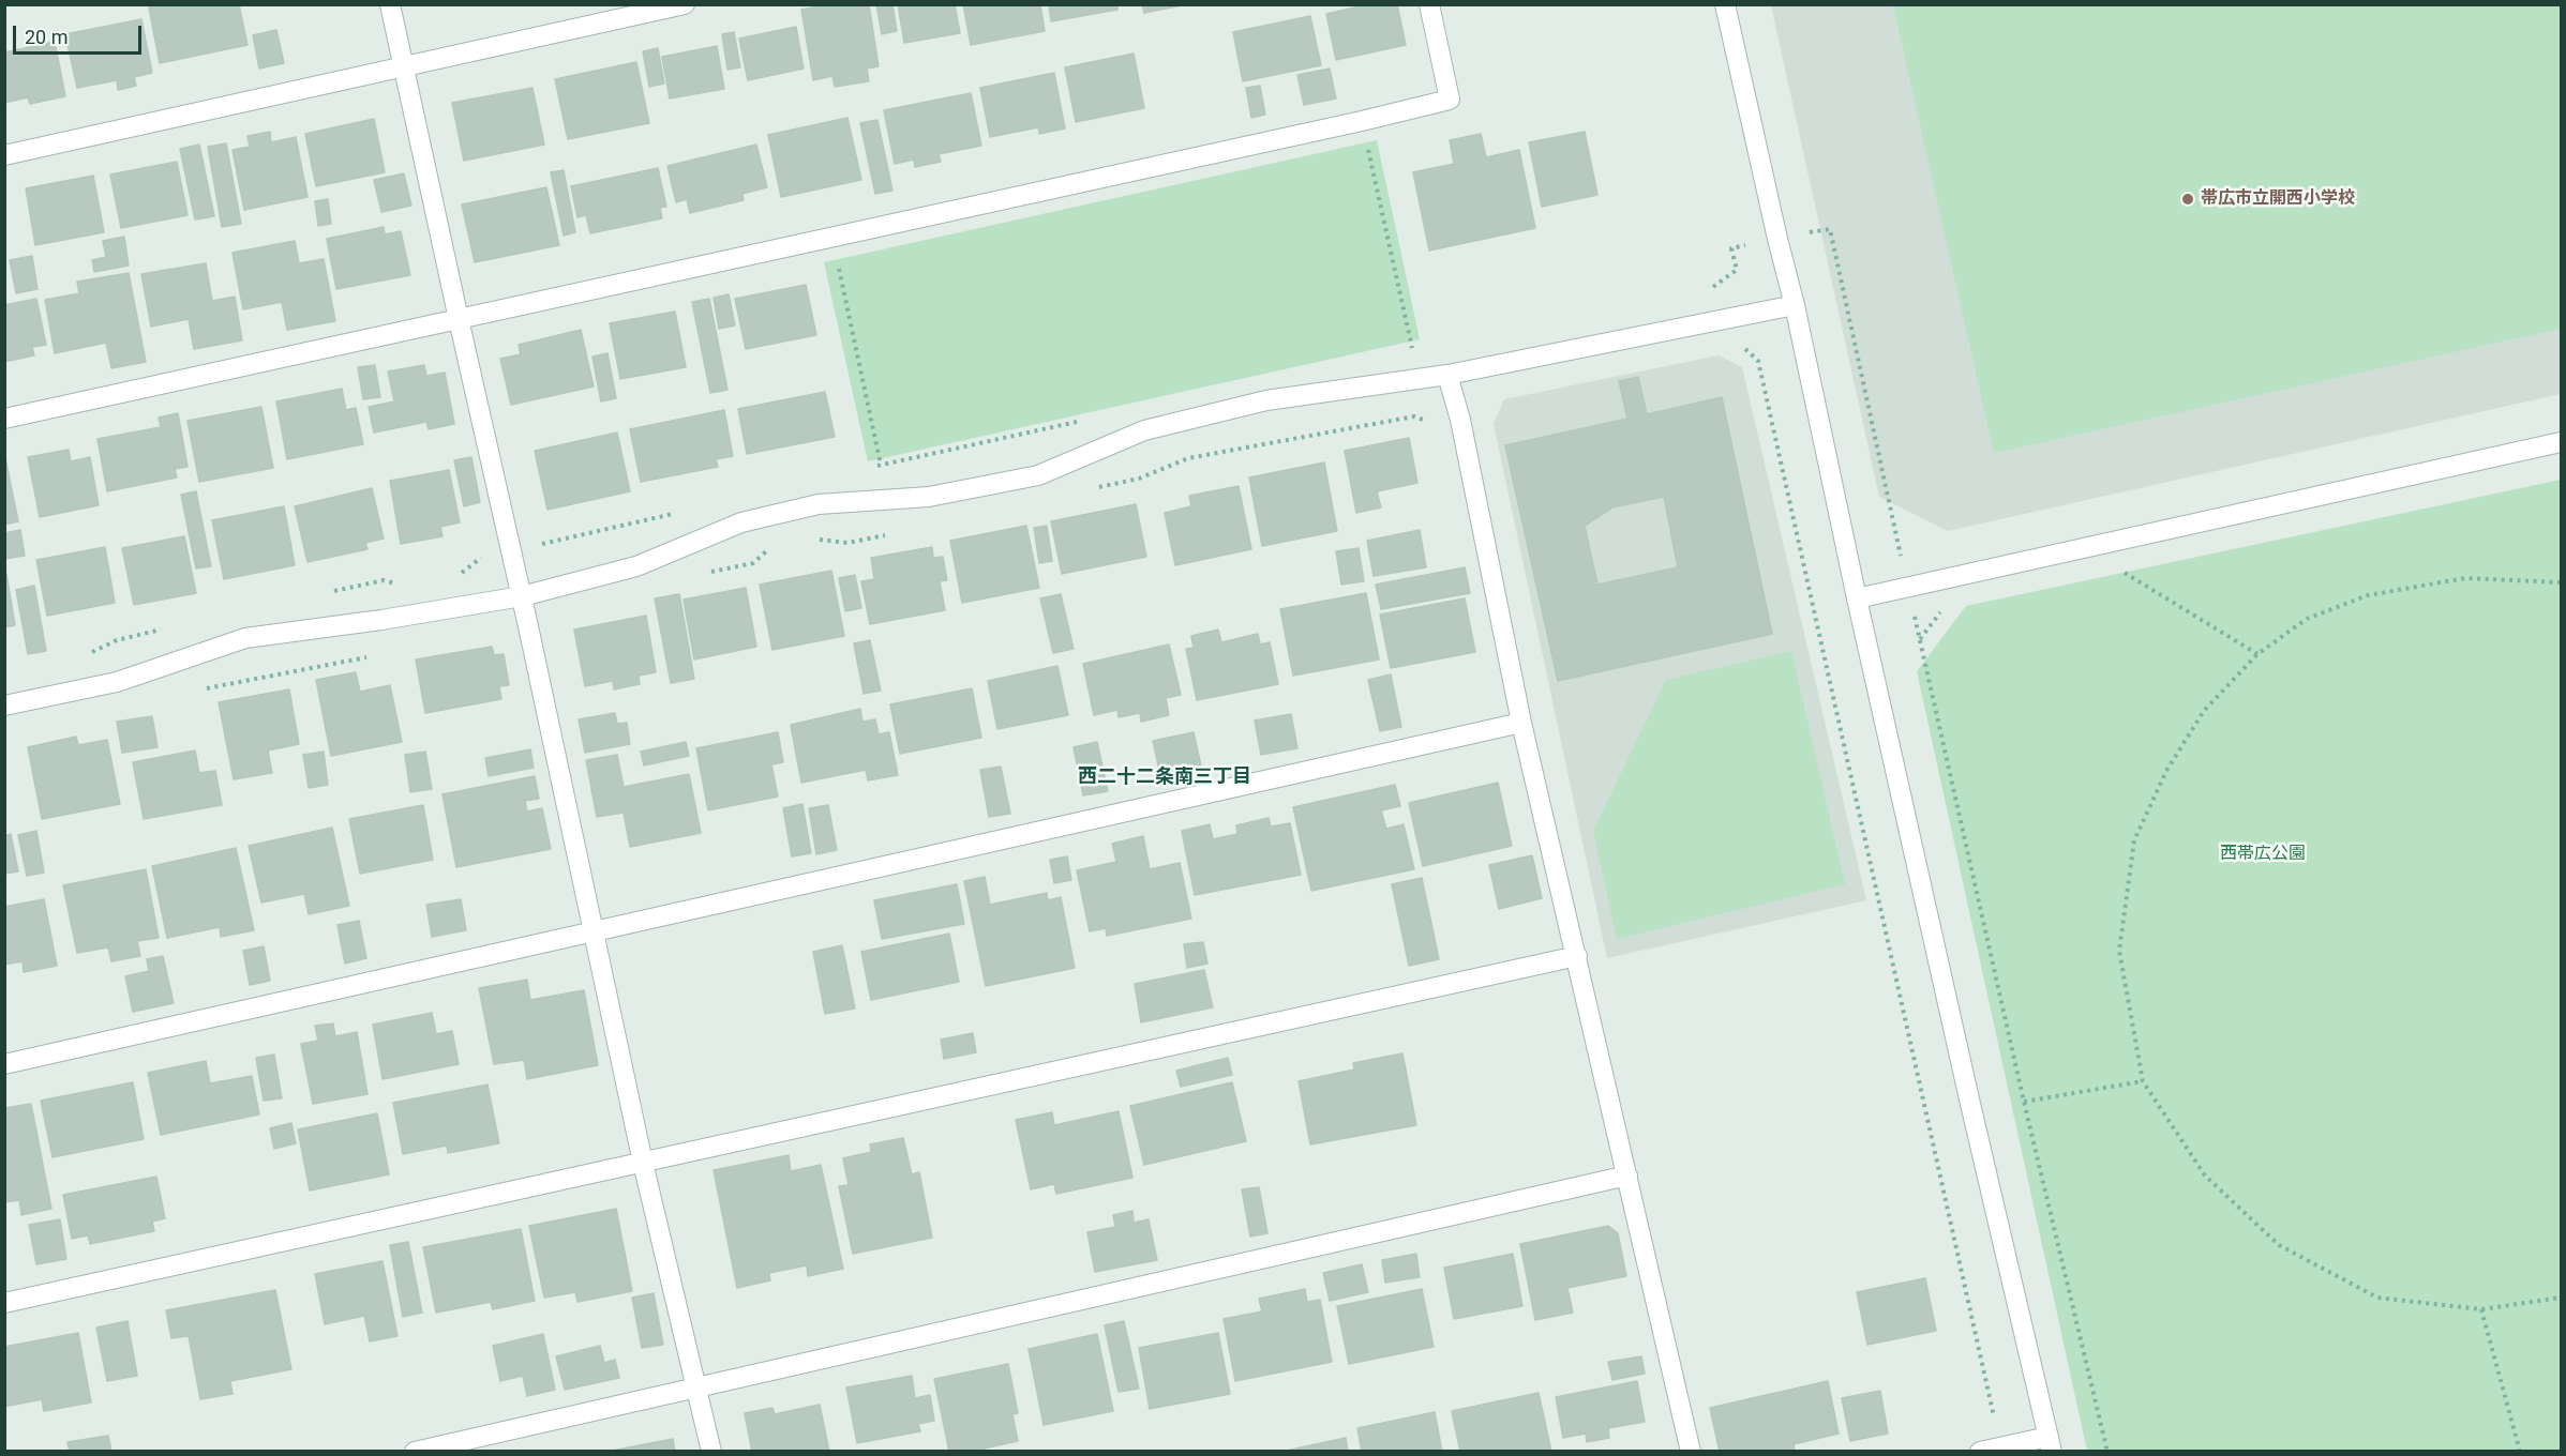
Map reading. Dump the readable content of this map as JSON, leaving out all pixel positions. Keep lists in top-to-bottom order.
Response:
{
  "districts": ["西二十二条南三丁目"],
  "parks": ["西帯広公園"],
  "places": ["帯広市立開西小学校"],
  "scale_bar": "20 m"
}
